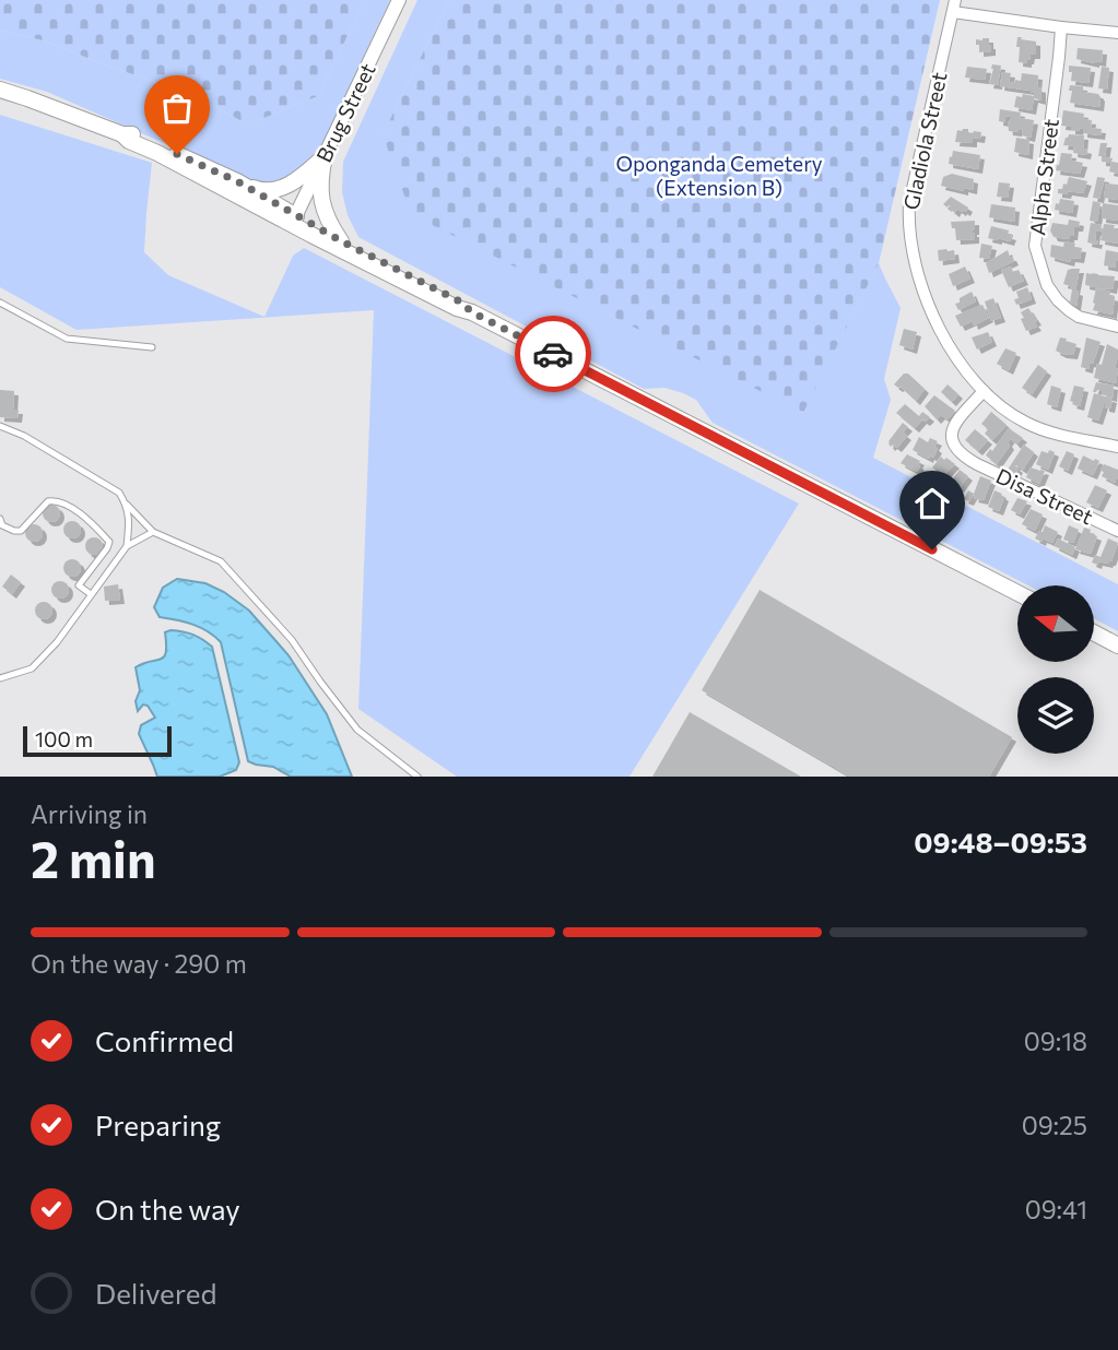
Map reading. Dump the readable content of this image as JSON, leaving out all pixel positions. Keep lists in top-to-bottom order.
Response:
{
  "streets": {
    "street": [
      "Brug Street",
      "Gladiola Street",
      "Alpha Street",
      "Disa Street"
    ]
  },
  "crossings": [
    ["Gladiola Street", "Disa Street"]
  ],
  "parks": ["Oponganda Cemetery (Extension B)"],
  "scale_bar": "100 m",
  "north": "left",
  "page": {
    "scale": "100 m",
    "heading": ["2 min", "Arriving in", "09:48–09:53"],
    "bar": "On the way · 290 m",
    "list": [
      ["Confirmed", "09:18"],
      ["Preparing", "09:25"],
      ["On the way", "09:41"],
      "Delivered"
    ]
  }
}
